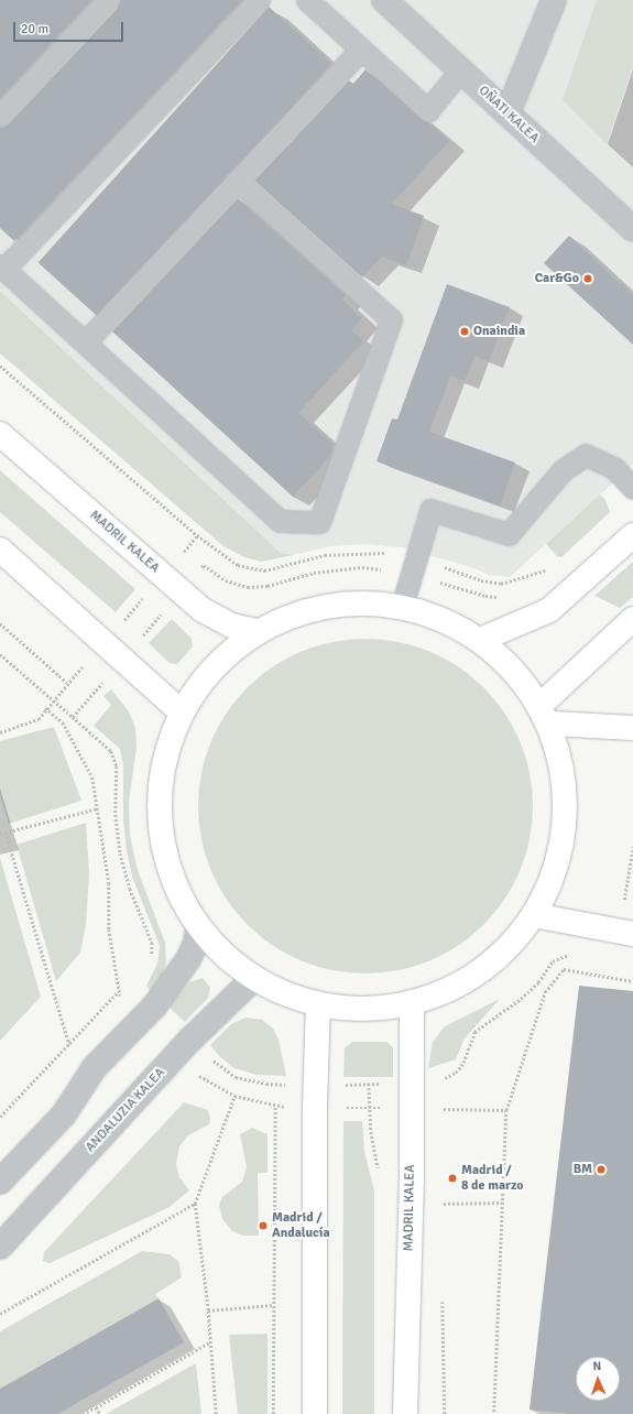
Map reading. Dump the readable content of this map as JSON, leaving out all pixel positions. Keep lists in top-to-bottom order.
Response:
{
  "streets": {
    "main road": ["MADRIL KALEA"],
    "street": ["OÑATI KALEA", "ANDALUZIA KALEA"]
  },
  "places": [
    "Car&Go",
    "Onaindia",
    "BM",
    "Madrid / 8 de marzo",
    "Madrid / Andalucía"
  ],
  "scale_bar": "20 m",
  "north": "top"
}
